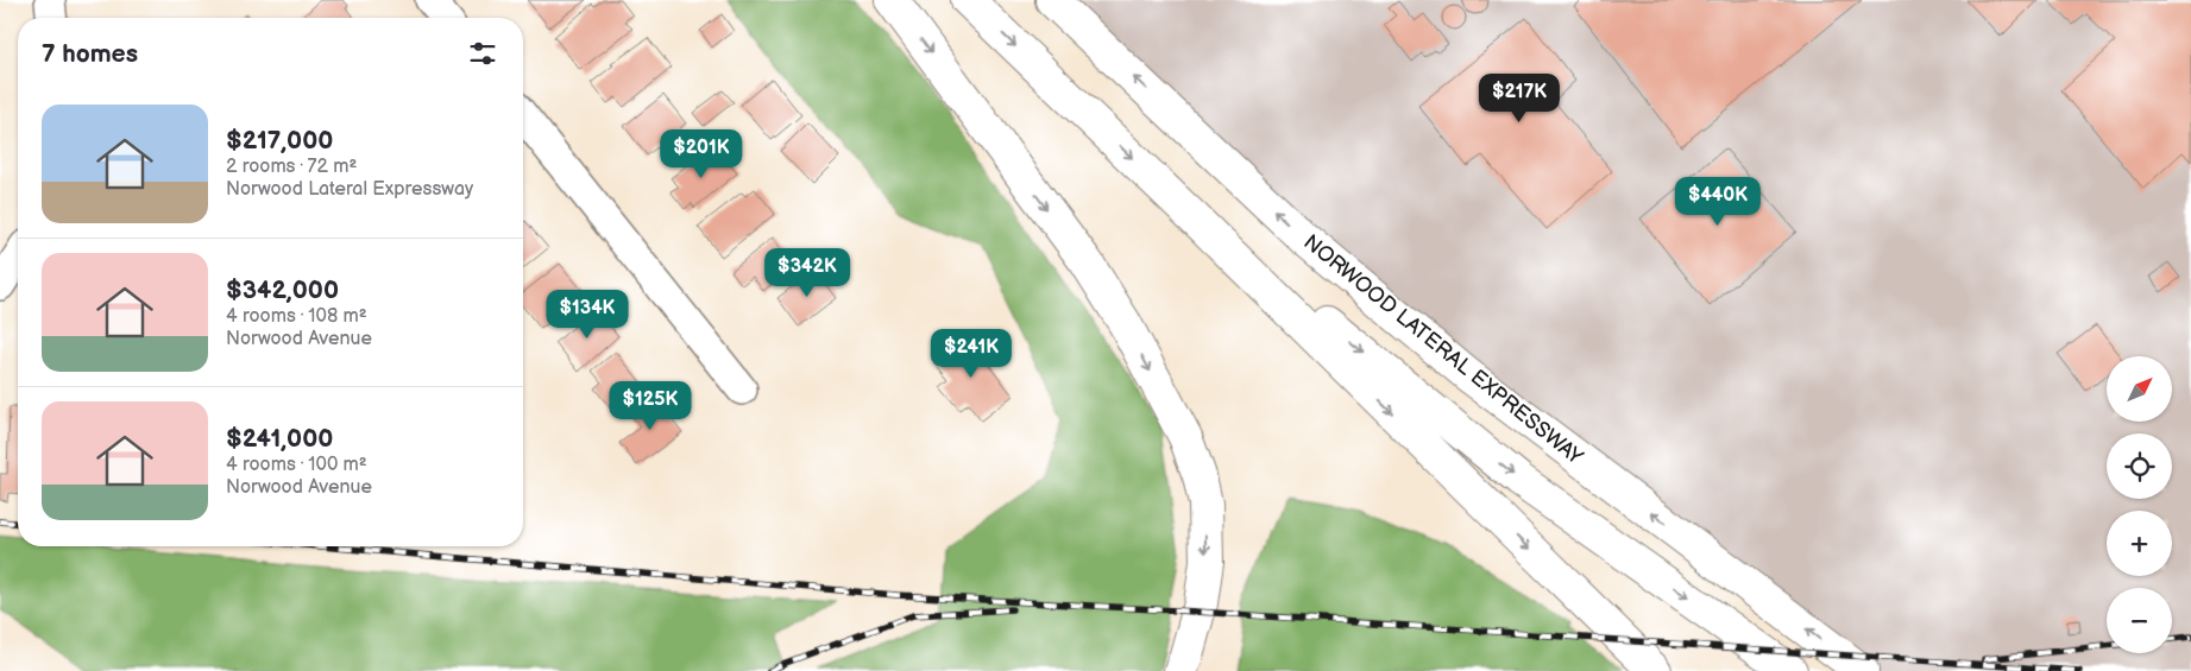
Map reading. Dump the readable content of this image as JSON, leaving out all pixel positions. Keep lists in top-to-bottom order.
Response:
{
  "streets": {
    "highway": ["NORWOOD LATERAL EXPRESSWAY"]
  },
  "north": "top right",
  "page": {
    "heading": "7 homes",
    "price": [
      "$217K",
      "$201K",
      "$440K",
      "$342K",
      "$134K",
      "$241K",
      "$125K"
    ],
    "list": [
      {
        "name": "$217,000",
        "note": "2 rooms · 72 m² · Norwood Lateral Expressway"
      },
      {
        "name": "$342,000",
        "note": "4 rooms · 108 m² · Norwood Avenue"
      },
      {
        "name": "$241,000",
        "note": "4 rooms · 100 m² · Norwood Avenue"
      }
    ],
    "map_buttons": ["+", "−"]
  }
}
